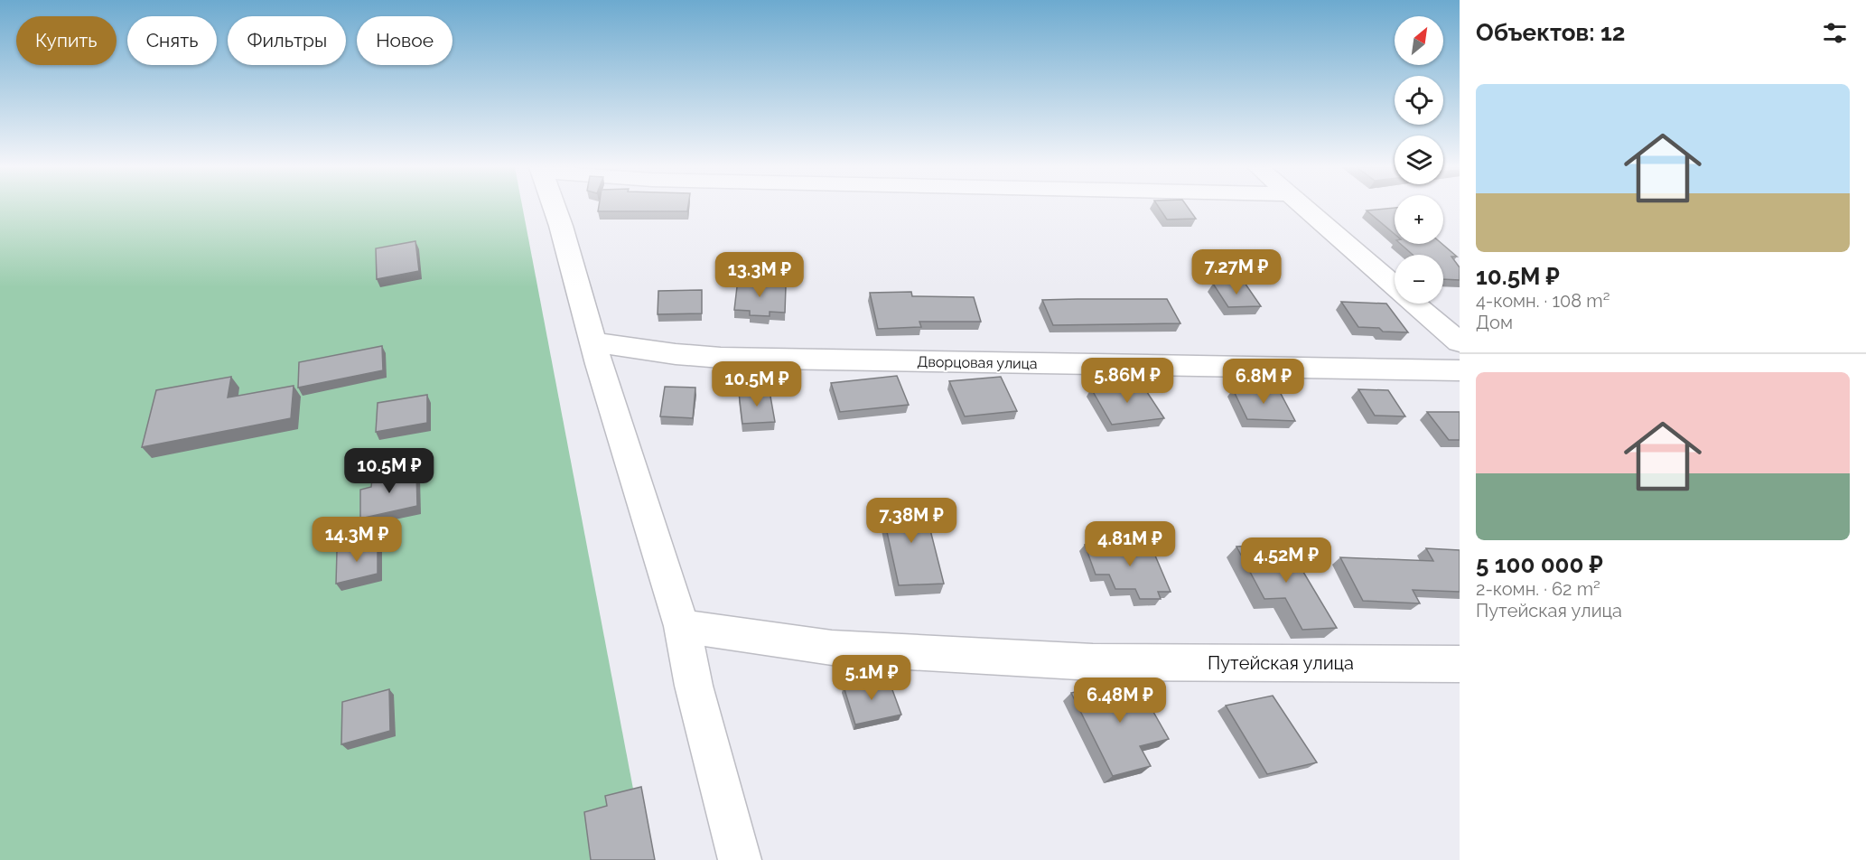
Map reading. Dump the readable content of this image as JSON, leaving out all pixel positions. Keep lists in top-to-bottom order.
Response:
{
  "streets": {
    "street": ["Дворцовая улица", "Путейская улица"]
  },
  "north": "top right",
  "page": {
    "heading": "Объектов: 12",
    "map_buttons": ["+", "−"],
    "chip": [
      "Купить",
      "Снять",
      "Фильтры",
      "Новое"
    ],
    "list": [
      {
        "name": "10.5M ₽",
        "note": "4-комн. · 108 m² · Дом"
      },
      {
        "name": "5 100 000 ₽",
        "note": "2-комн. · 62 m² · Путейская улица"
      }
    ],
    "price": [
      "7.27M ₽",
      "13.3M ₽",
      "5.86M ₽",
      "6.8M ₽",
      "10.5M ₽",
      "10.5M ₽",
      "7.38M ₽",
      "14.3M ₽",
      "4.81M ₽",
      "4.52M ₽",
      "5.1M ₽",
      "6.48M ₽"
    ]
  }
}
